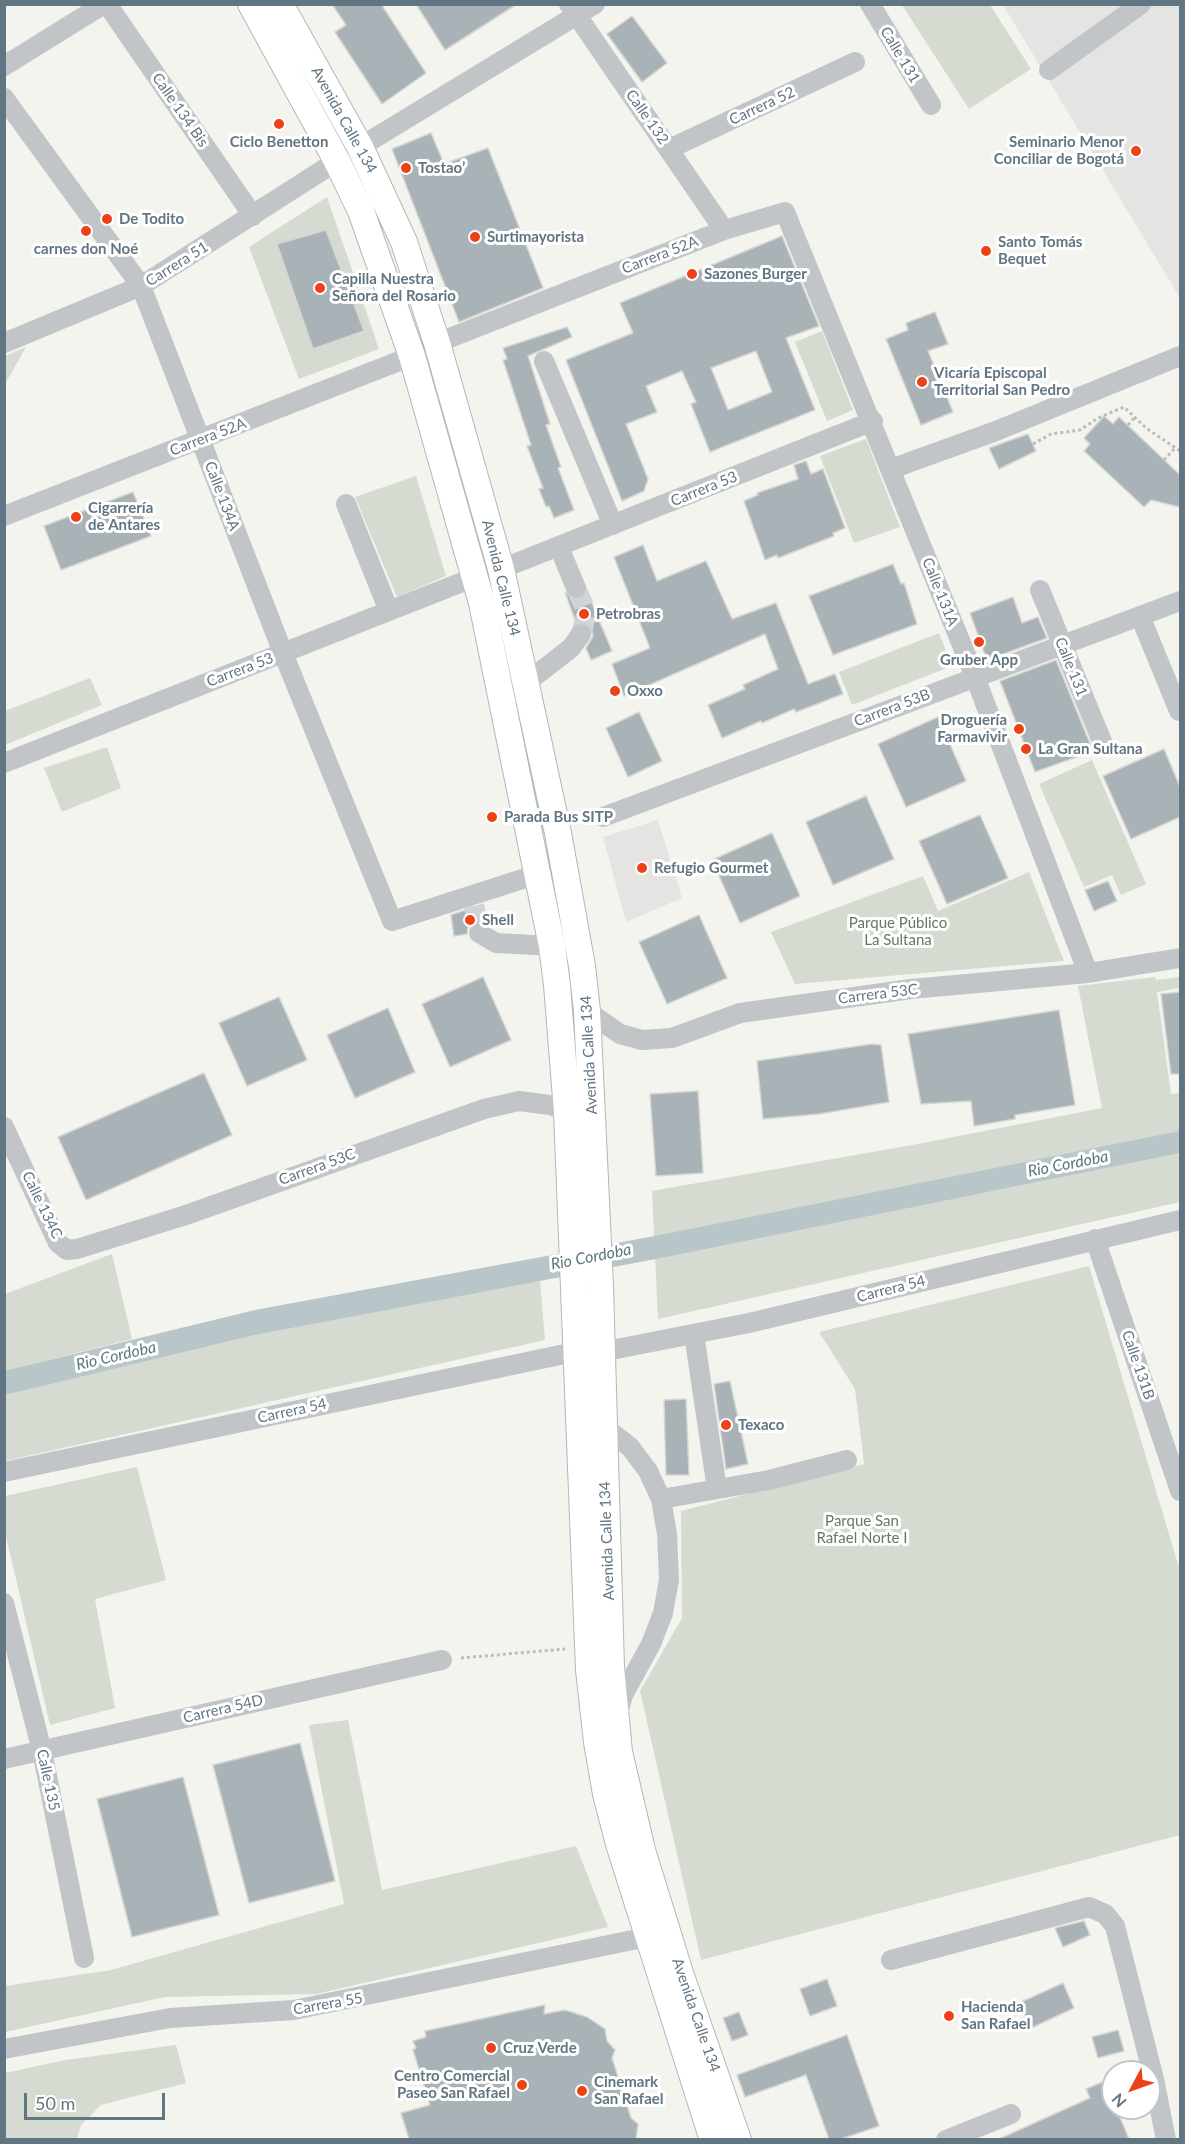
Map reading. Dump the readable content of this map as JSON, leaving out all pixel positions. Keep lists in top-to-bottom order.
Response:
{
  "streets": {
    "main road": ["Avenida Calle 134"],
    "street": [
      "Calle 131",
      "Carrera 52",
      "Calle 134 Bis",
      "Calle 132",
      "Carrera 52A",
      "Carrera 51",
      "Carrera 53",
      "Calle 134A",
      "Calle 131A",
      "Carrera 53B",
      "Carrera 53C",
      "Calle 134C",
      "Carrera 54",
      "Calle 131B",
      "Carrera 54D",
      "Calle 135",
      "Carrera 55"
    ]
  },
  "crossings": [
    ["Calle 131", "Carrera 53B"],
    ["Carrera 52", "Calle 132"],
    ["Calle 134 Bis", "Carrera 51"],
    ["Calle 132", "Carrera 52A"],
    ["Avenida Calle 134", "Carrera 52A"],
    ["Avenida Calle 134", "Carrera 51"],
    ["Avenida Calle 134", "Carrera 53"],
    ["Avenida Calle 134", "Calle 134A"],
    ["Avenida Calle 134", "Carrera 53C"],
    ["Avenida Calle 134", "Carrera 54"],
    ["Avenida Calle 134", "Carrera 55"],
    ["Carrera 52A", "Calle 134A"],
    ["Carrera 52A", "Calle 131A"],
    ["Carrera 51", "Calle 134A"],
    ["Carrera 53", "Calle 134A"],
    ["Carrera 53", "Calle 131A"],
    ["Calle 131A", "Carrera 53B"],
    ["Calle 131A", "Carrera 53C"],
    ["Carrera 53C", "Calle 134C"],
    ["Carrera 54", "Calle 131B"],
    ["Carrera 54D", "Calle 135"]
  ],
  "water": ["Rio Cordoba"],
  "parks": ["Parque Público La Sultana", "Parque San Rafael Norte I"],
  "places": [
    "Ciclo Benetton",
    "Seminario Menor Conciliar de Bogotá",
    "Tostao’",
    "De Todito",
    "carnes don Noé",
    "Surtimayorista",
    "Santo Tomás Bequet",
    "Sazones Burger",
    "Capilla Nuestra Señora del Rosario",
    "Vicaría Episcopal Territorial San Pedro",
    "Cigarrería de Antares",
    "Petrobras",
    "Gruber App",
    "Oxxo",
    "Droguería Farmavivir",
    "La Gran Sultana",
    "Parada Bus SITP",
    "Refugio Gourmet",
    "Shell",
    "Texaco",
    "Hacienda San Rafael",
    "Cruz Verde",
    "Centro Comercial Paseo San Rafael",
    "Cinemark San Rafael"
  ],
  "scale_bar": "50 m",
  "north": "bottom left"
}
